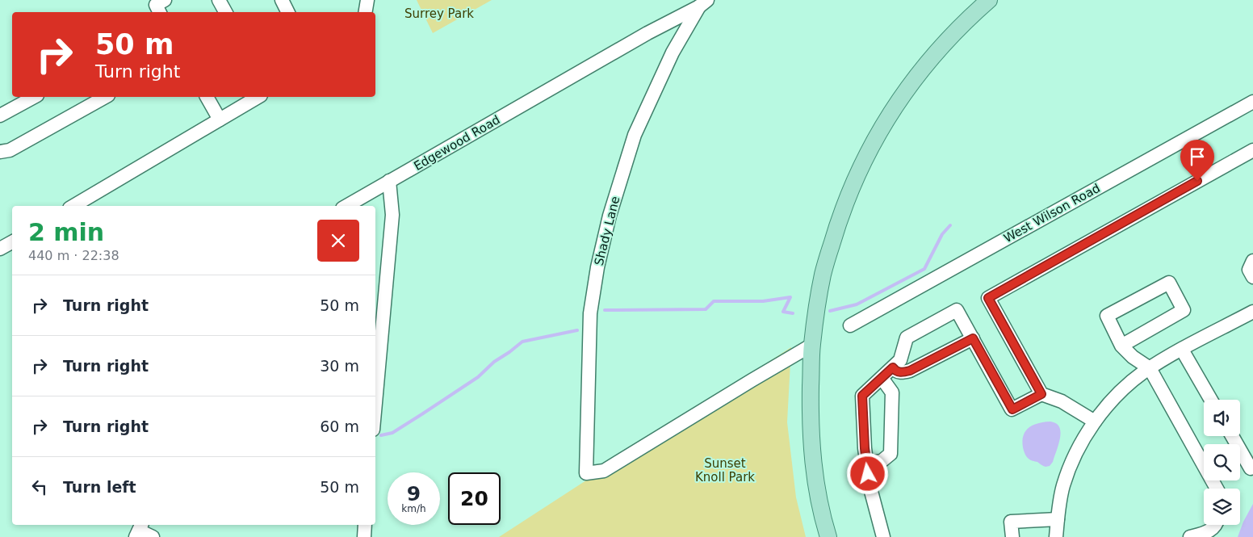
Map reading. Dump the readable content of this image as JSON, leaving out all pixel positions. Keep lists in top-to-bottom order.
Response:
{
  "streets": {
    "street": ["Edgewood Road", "West Wilson Road", "Shady Lane"]
  },
  "crossings": [
    ["Edgewood Road", "Shady Lane"]
  ],
  "parks": ["Surrey Park", "Sunset Knoll Park"],
  "page": {
    "turn": ["50 m", "Turn right"],
    "heading": ["2 min", "440 m · 22:38"],
    "list": [
      {
        "name": "Turn right",
        "value": "50 m"
      },
      {
        "name": "Turn right",
        "value": "30 m"
      },
      {
        "name": "Turn right",
        "value": "60 m"
      },
      {
        "name": "Turn left",
        "value": "50 m"
      }
    ],
    "speed": "9 km/h",
    "limit": "20"
  }
}
